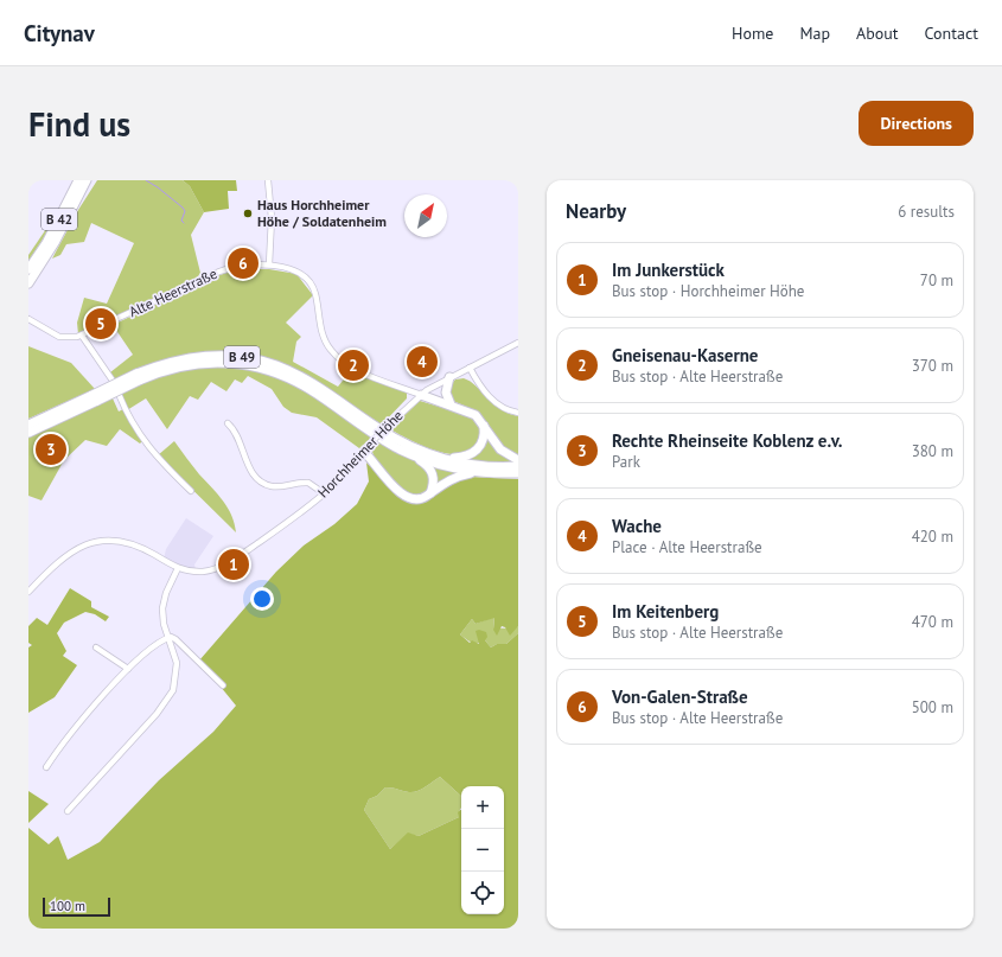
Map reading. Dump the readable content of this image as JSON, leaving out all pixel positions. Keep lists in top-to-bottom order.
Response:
{
  "streets": {
    "highway": ["B 42", "B 49"],
    "street": ["Alte Heerstraße", "Horchheimer Höhe"]
  },
  "crossings": [
    ["Alte Heerstraße", "Horchheimer Höhe"]
  ],
  "places": ["Haus Horchheimer Höhe / Soldatenheim"],
  "scale_bar": "100 m",
  "north": "top right",
  "page": {
    "header": "Citynav",
    "nav": [
      "Home",
      "Map",
      "About",
      "Contact"
    ],
    "buttons": "Directions",
    "title": "Find us",
    "heading": ["Nearby", "6 results"],
    "list": [
      {
        "mark": "1",
        "name": "Im Junkerstück",
        "note": "Bus stop · Horchheimer Höhe",
        "value": "70 m"
      },
      {
        "mark": "2",
        "name": "Gneisenau-Kaserne",
        "note": "Bus stop · Alte Heerstraße",
        "value": "370 m"
      },
      {
        "mark": "3",
        "name": "Rechte Rheinseite Koblenz e.v.",
        "note": "Park",
        "value": "380 m"
      },
      {
        "mark": "4",
        "name": "Wache",
        "note": "Place · Alte Heerstraße",
        "value": "420 m"
      },
      {
        "mark": "5",
        "name": "Im Keitenberg",
        "note": "Bus stop · Alte Heerstraße",
        "value": "470 m"
      },
      {
        "mark": "6",
        "name": "Von-Galen-Straße",
        "note": "Bus stop · Alte Heerstraße",
        "value": "500 m"
      }
    ],
    "pins": [
      "6",
      "5",
      "4",
      "2",
      "3",
      "1"
    ],
    "map_buttons": ["+", "−"],
    "scale": "100 m"
  }
}
